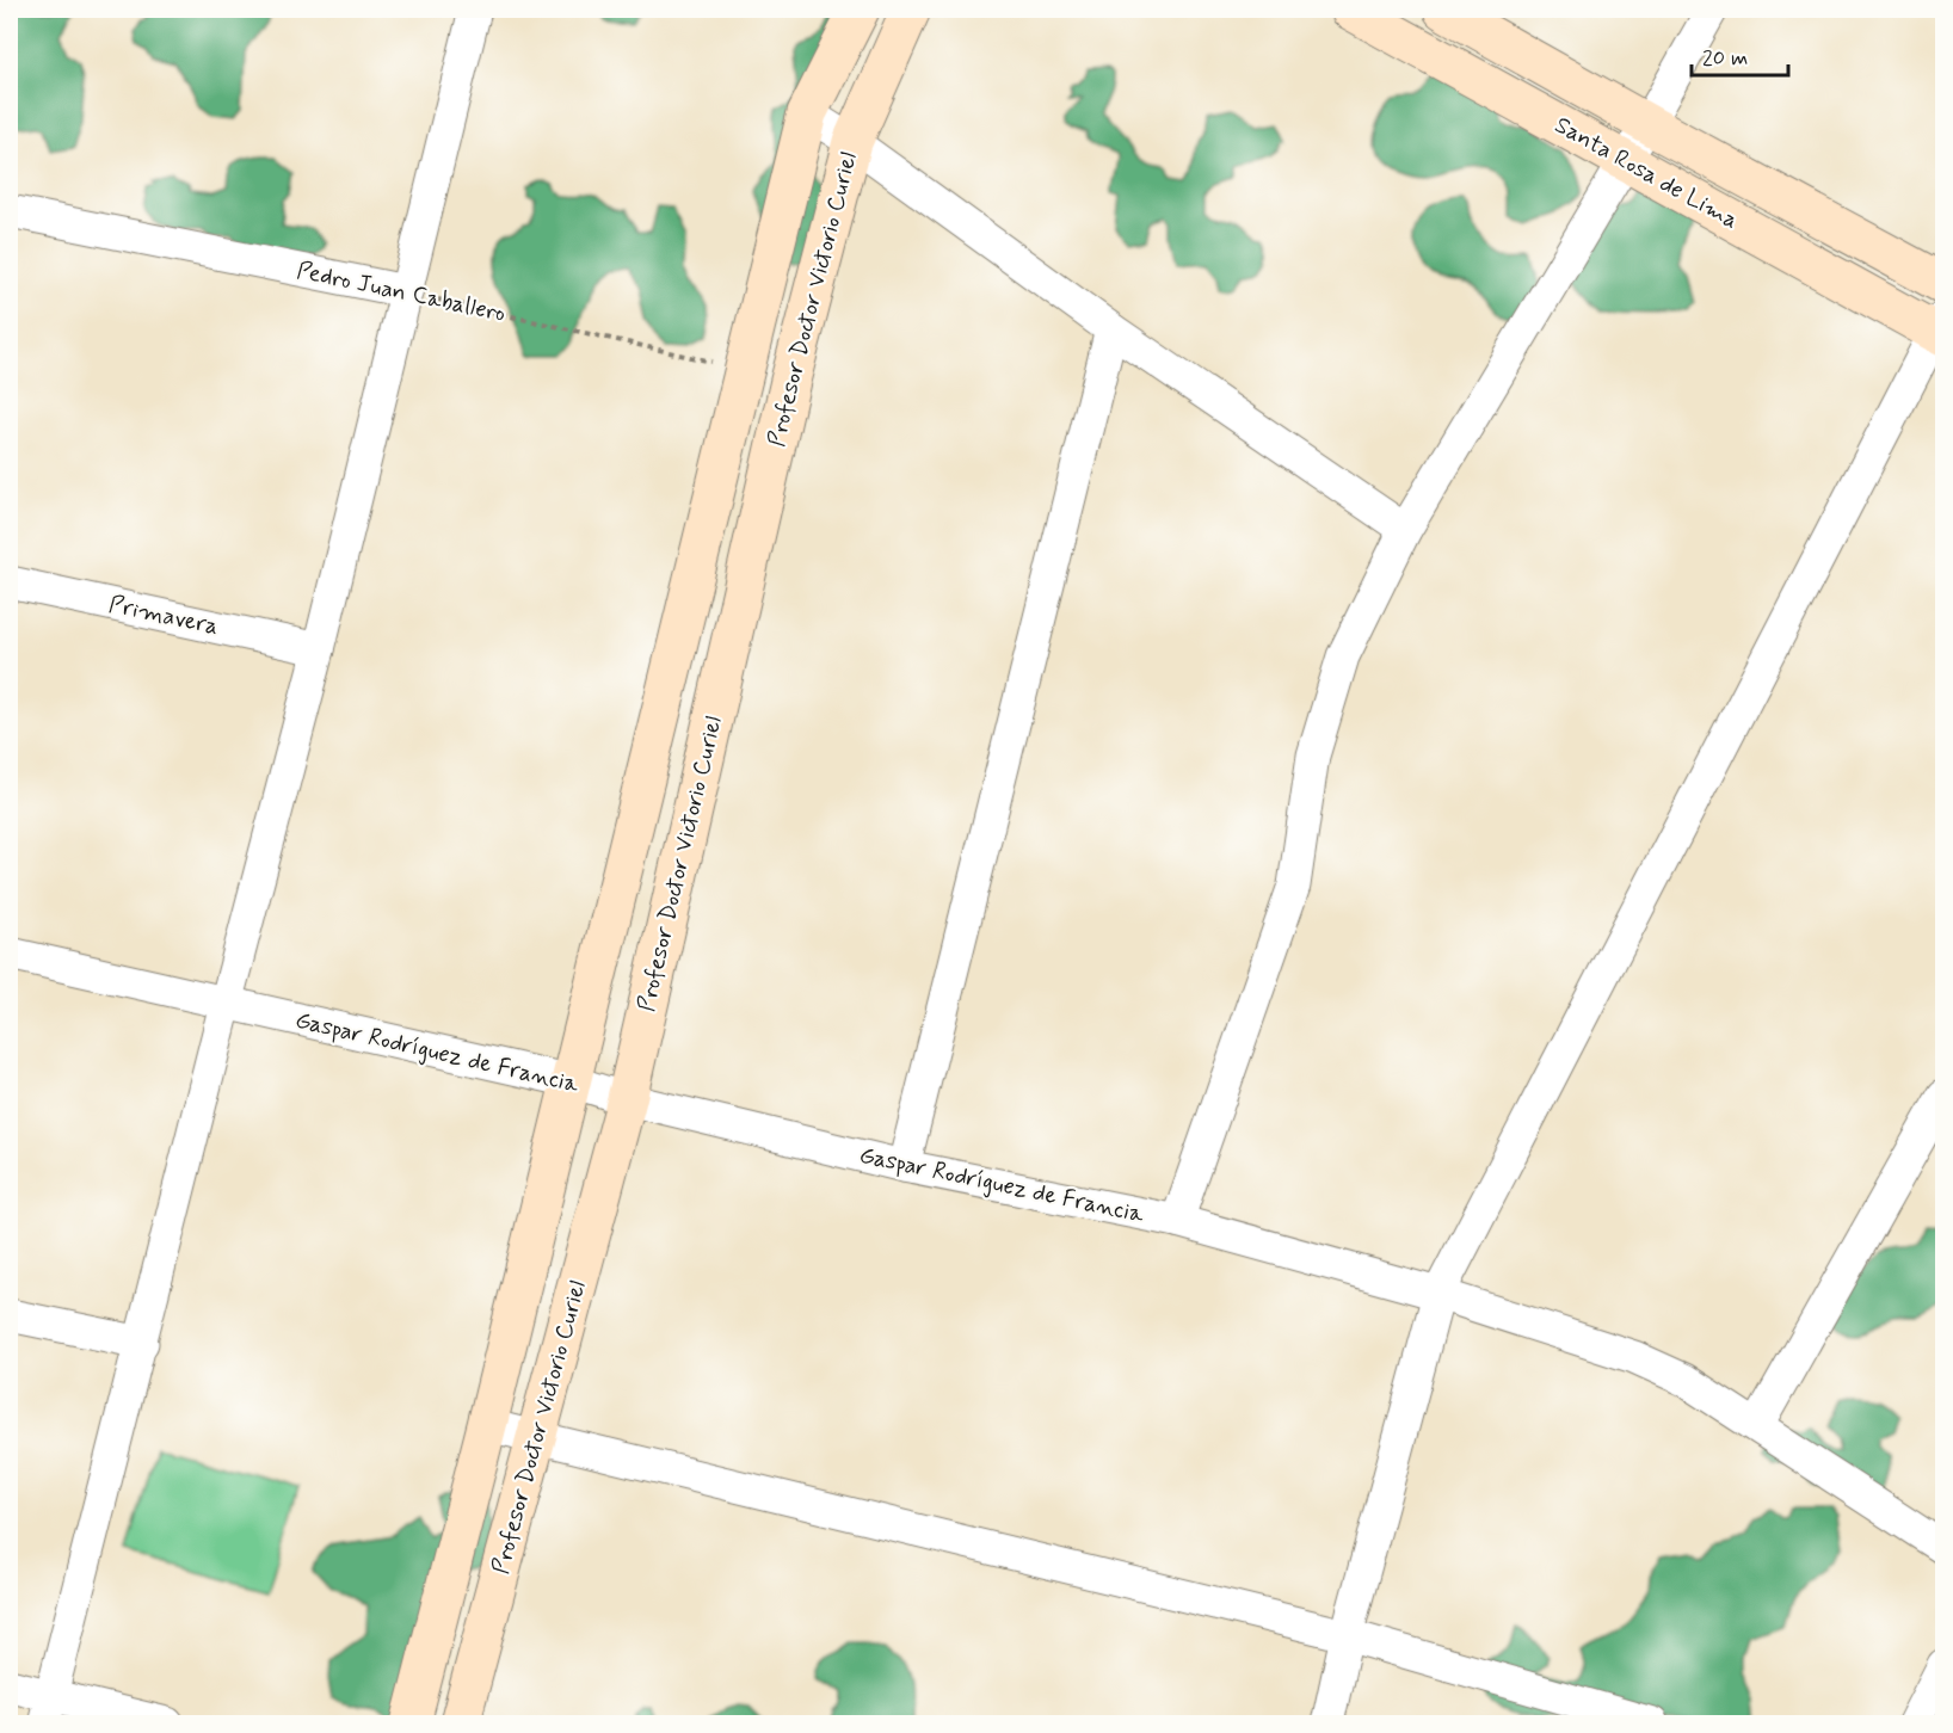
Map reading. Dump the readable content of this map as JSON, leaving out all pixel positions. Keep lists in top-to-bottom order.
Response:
{
  "streets": {
    "main road": ["Santa Rosa de Lima", "Profesor Doctor Victorio Curiel"],
    "street": ["Pedro Juan Caballero", "Primavera", "Gaspar Rodríguez de Francia"]
  },
  "crossings": [
    ["Pedro Juan Caballero", "Profesor Doctor Victorio Curiel"],
    ["Profesor Doctor Victorio Curiel", "Gaspar Rodríguez de Francia"]
  ],
  "scale_bar": "20 m"
}
